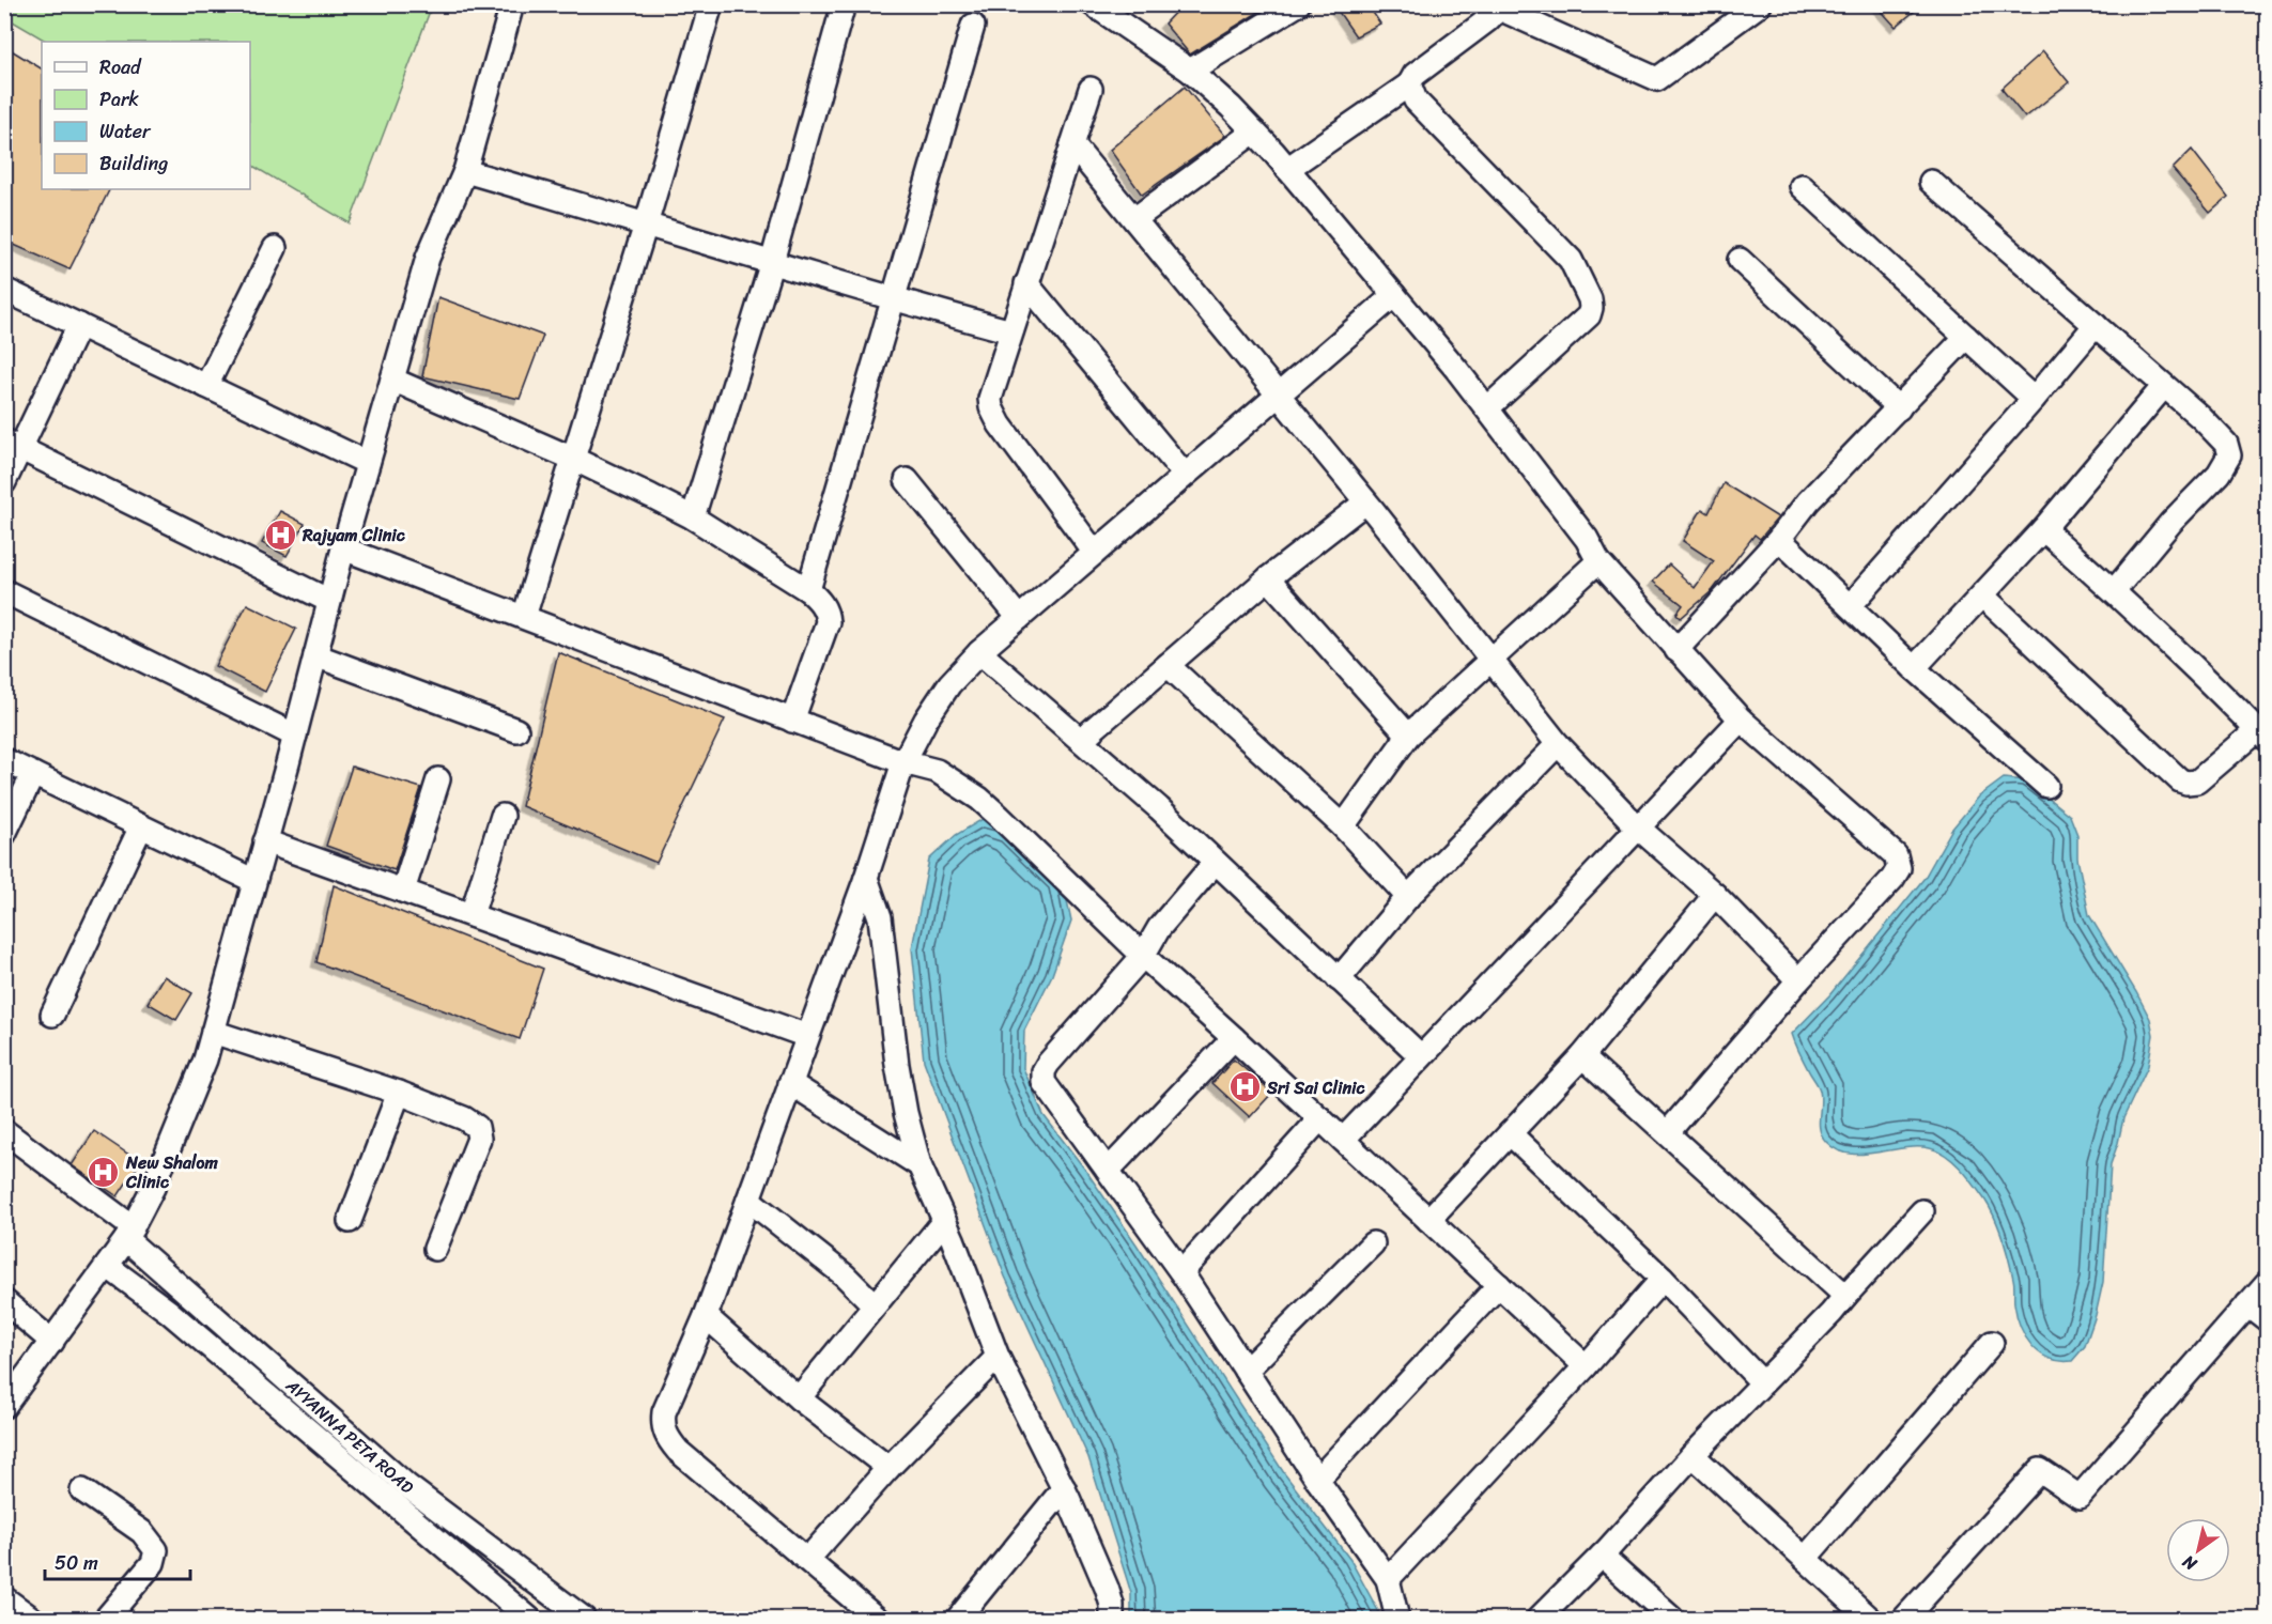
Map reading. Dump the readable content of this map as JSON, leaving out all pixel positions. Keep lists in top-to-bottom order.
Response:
{
  "streets": {
    "street": ["AYYANNA PETA ROAD"]
  },
  "places": {
    "hospital": ["Rajyam Clinic", "Sri Sai Clinic", "New Shalom Clinic"]
  },
  "legend": [
    "Road",
    "Park",
    "Water",
    "Building"
  ],
  "scale_bar": "50 m",
  "north": "bottom left"
}
